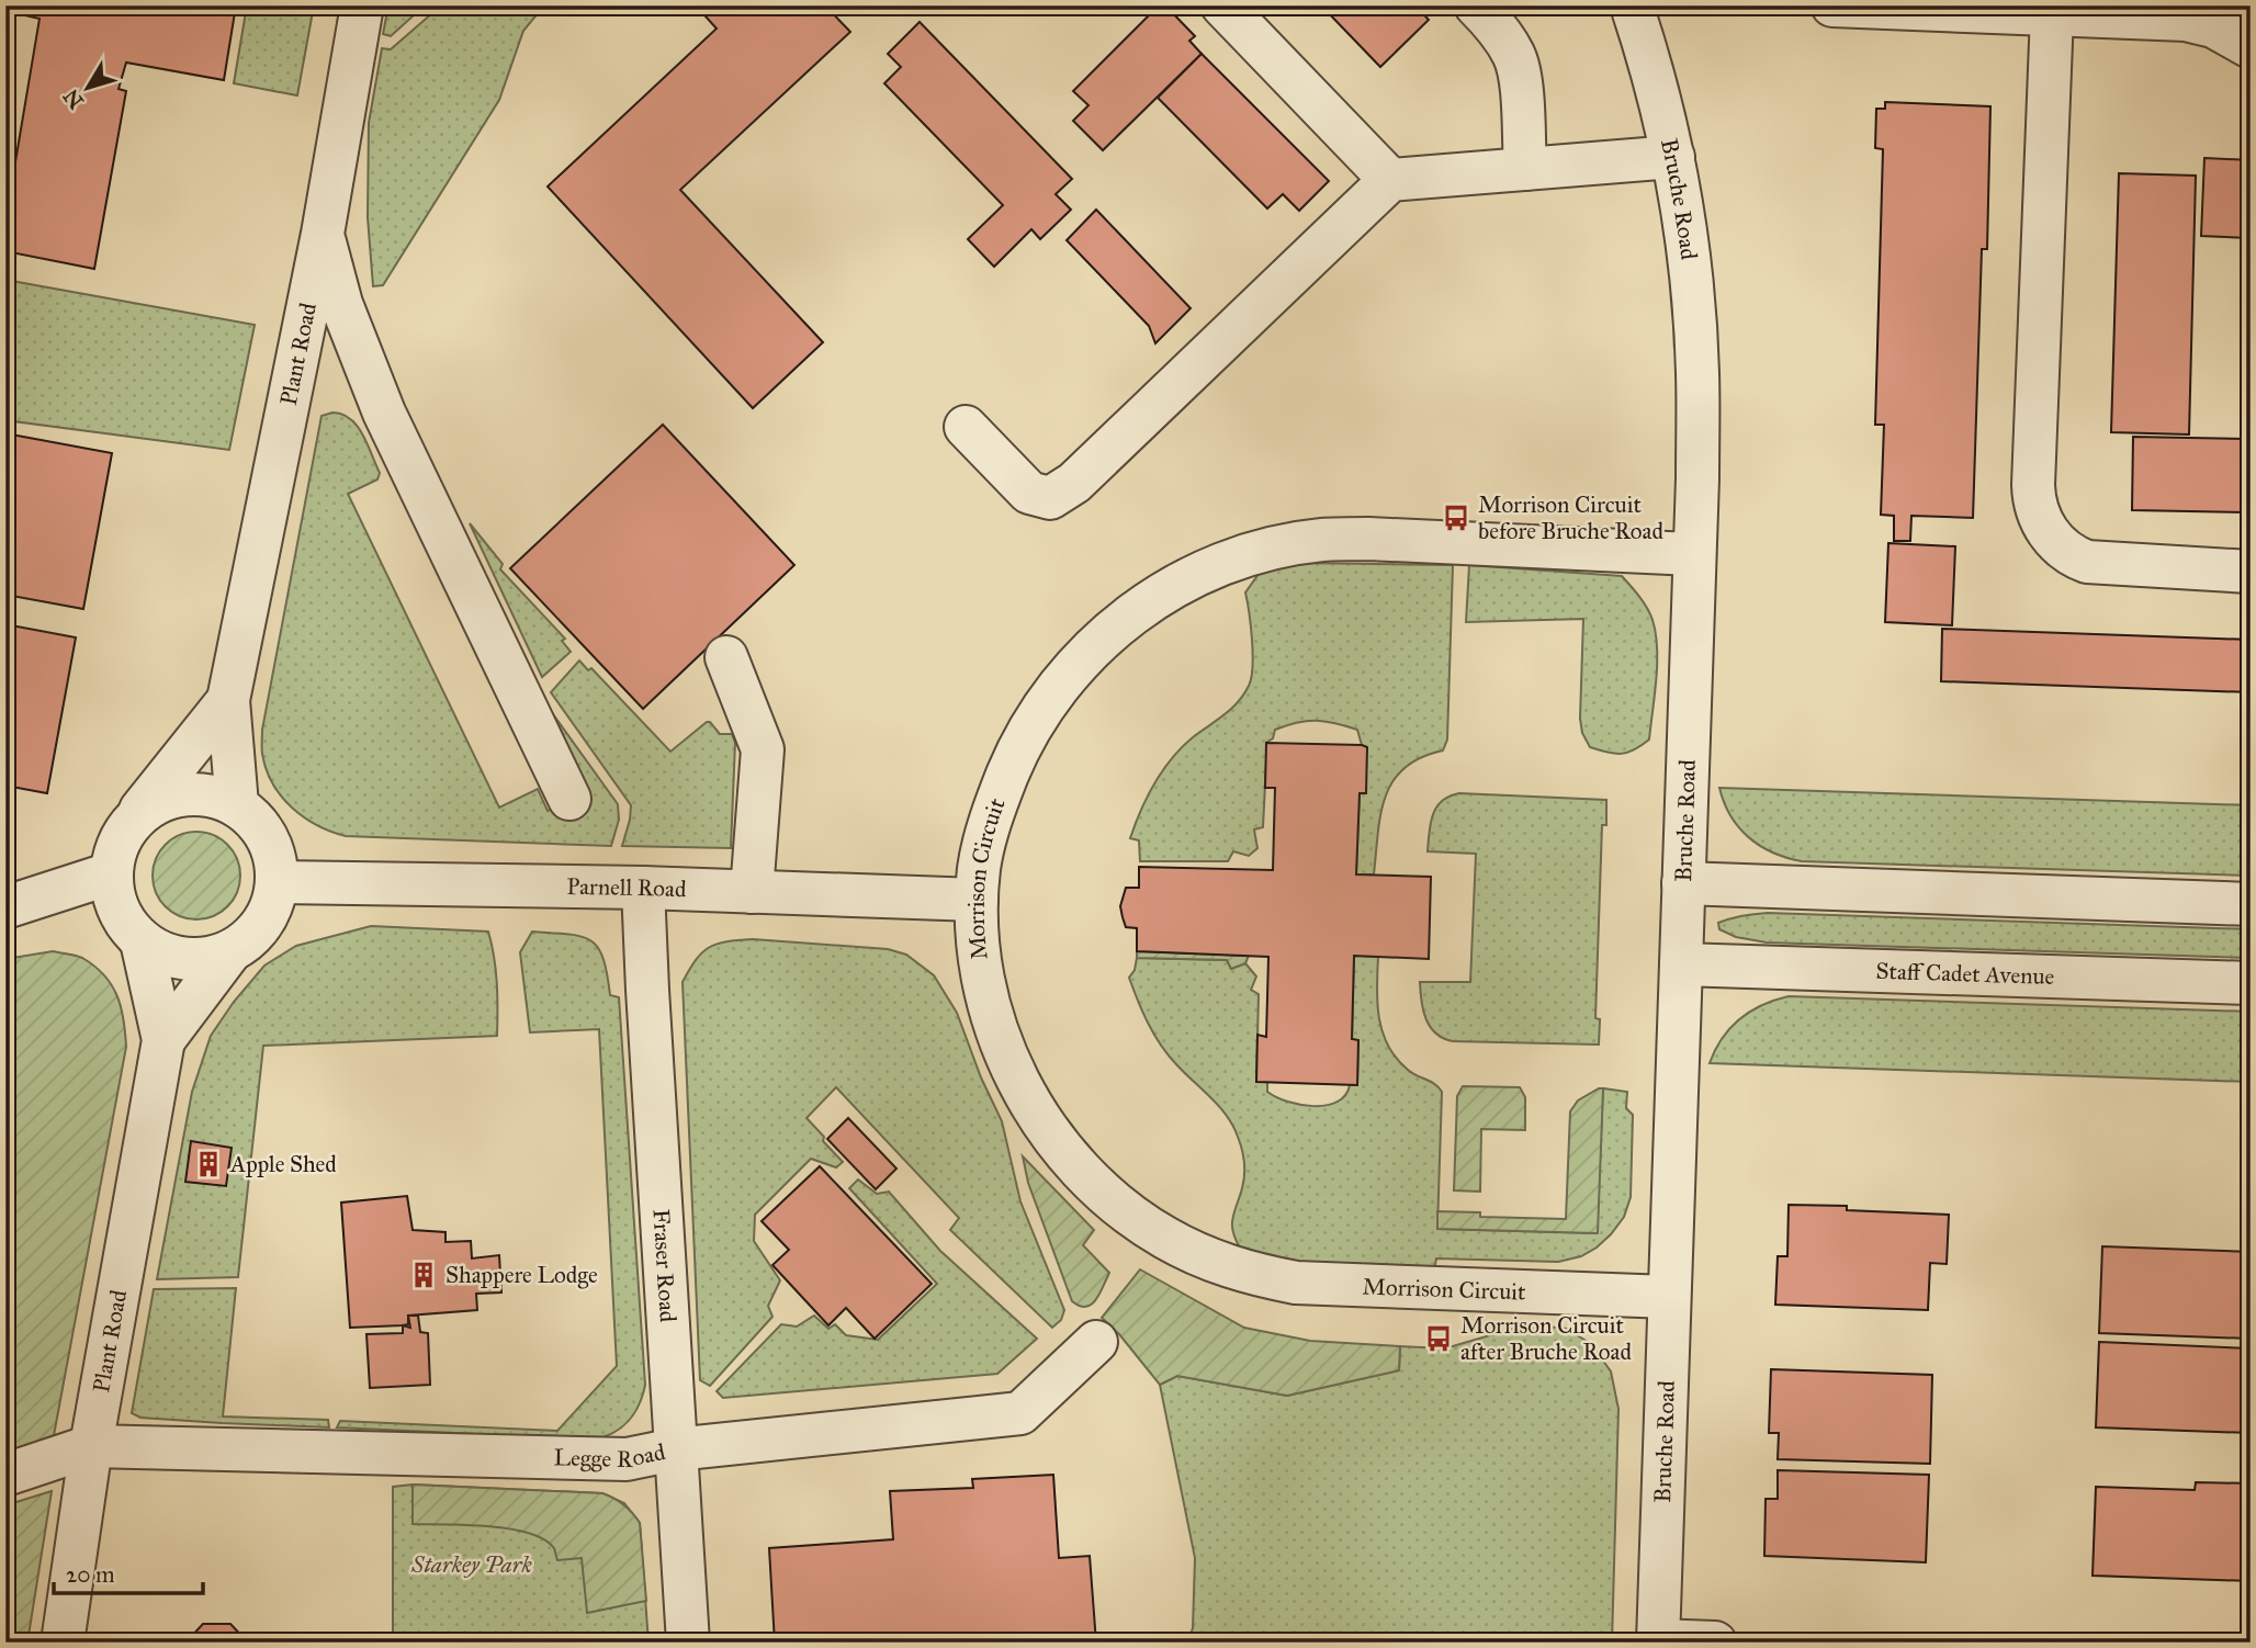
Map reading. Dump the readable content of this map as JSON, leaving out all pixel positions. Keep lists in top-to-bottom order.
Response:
{
  "streets": {
    "street": [
      "Bruche Road",
      "Plant Road",
      "Morrison Circuit",
      "Parnell Road",
      "Staff Cadet Avenue",
      "Fraser Road",
      "Legge Road"
    ]
  },
  "crossings": [
    ["Bruche Road", "Morrison Circuit"],
    ["Bruche Road", "Staff Cadet Avenue"],
    ["Plant Road", "Parnell Road"],
    ["Plant Road", "Legge Road"],
    ["Morrison Circuit", "Parnell Road"],
    ["Parnell Road", "Fraser Road"],
    ["Fraser Road", "Legge Road"]
  ],
  "parks": ["Starkey Park"],
  "places": {
    "bus stop": ["Morrison Circuit before Bruche Road", "Morrison Circuit after Bruche Road"],
    "building": ["Apple Shed", "Shappere Lodge"]
  },
  "scale_bar": "20 m",
  "north": "bottom left"
}
